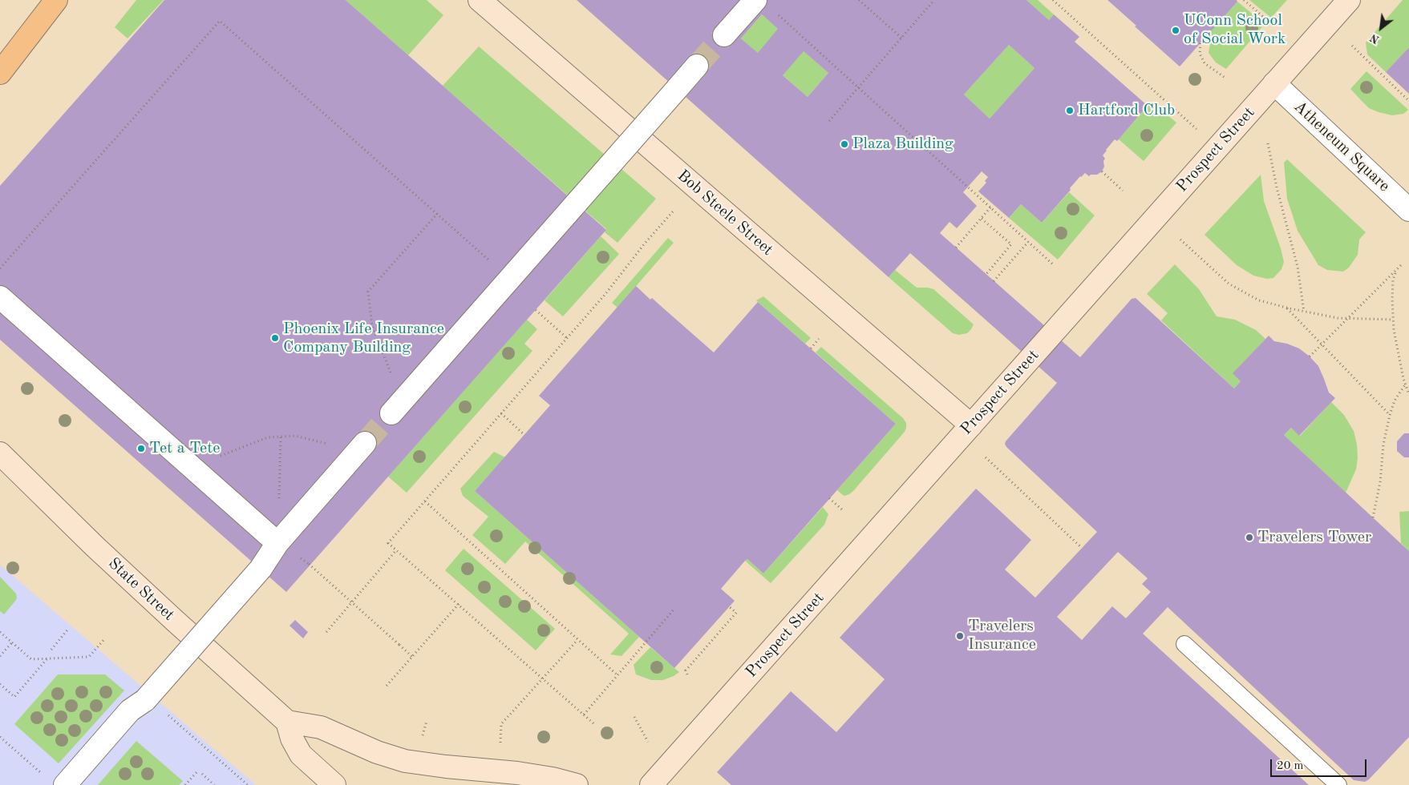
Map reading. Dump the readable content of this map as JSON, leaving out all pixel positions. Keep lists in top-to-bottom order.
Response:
{
  "streets": {
    "street": [
      "Atheneum Square",
      "Prospect Street",
      "Bob Steele Street",
      "State Street"
    ]
  },
  "crossings": [
    ["Atheneum Square", "Prospect Street"],
    ["Prospect Street", "Bob Steele Street"]
  ],
  "places": [
    "UConn School of Social Work",
    "Hartford Club",
    "Plaza Building",
    "Phoenix Life Insurance Company Building",
    "Tet a Tete",
    "Travelers Tower",
    "Travelers Insurance"
  ],
  "scale_bar": "20 m",
  "north": "bottom left"
}
